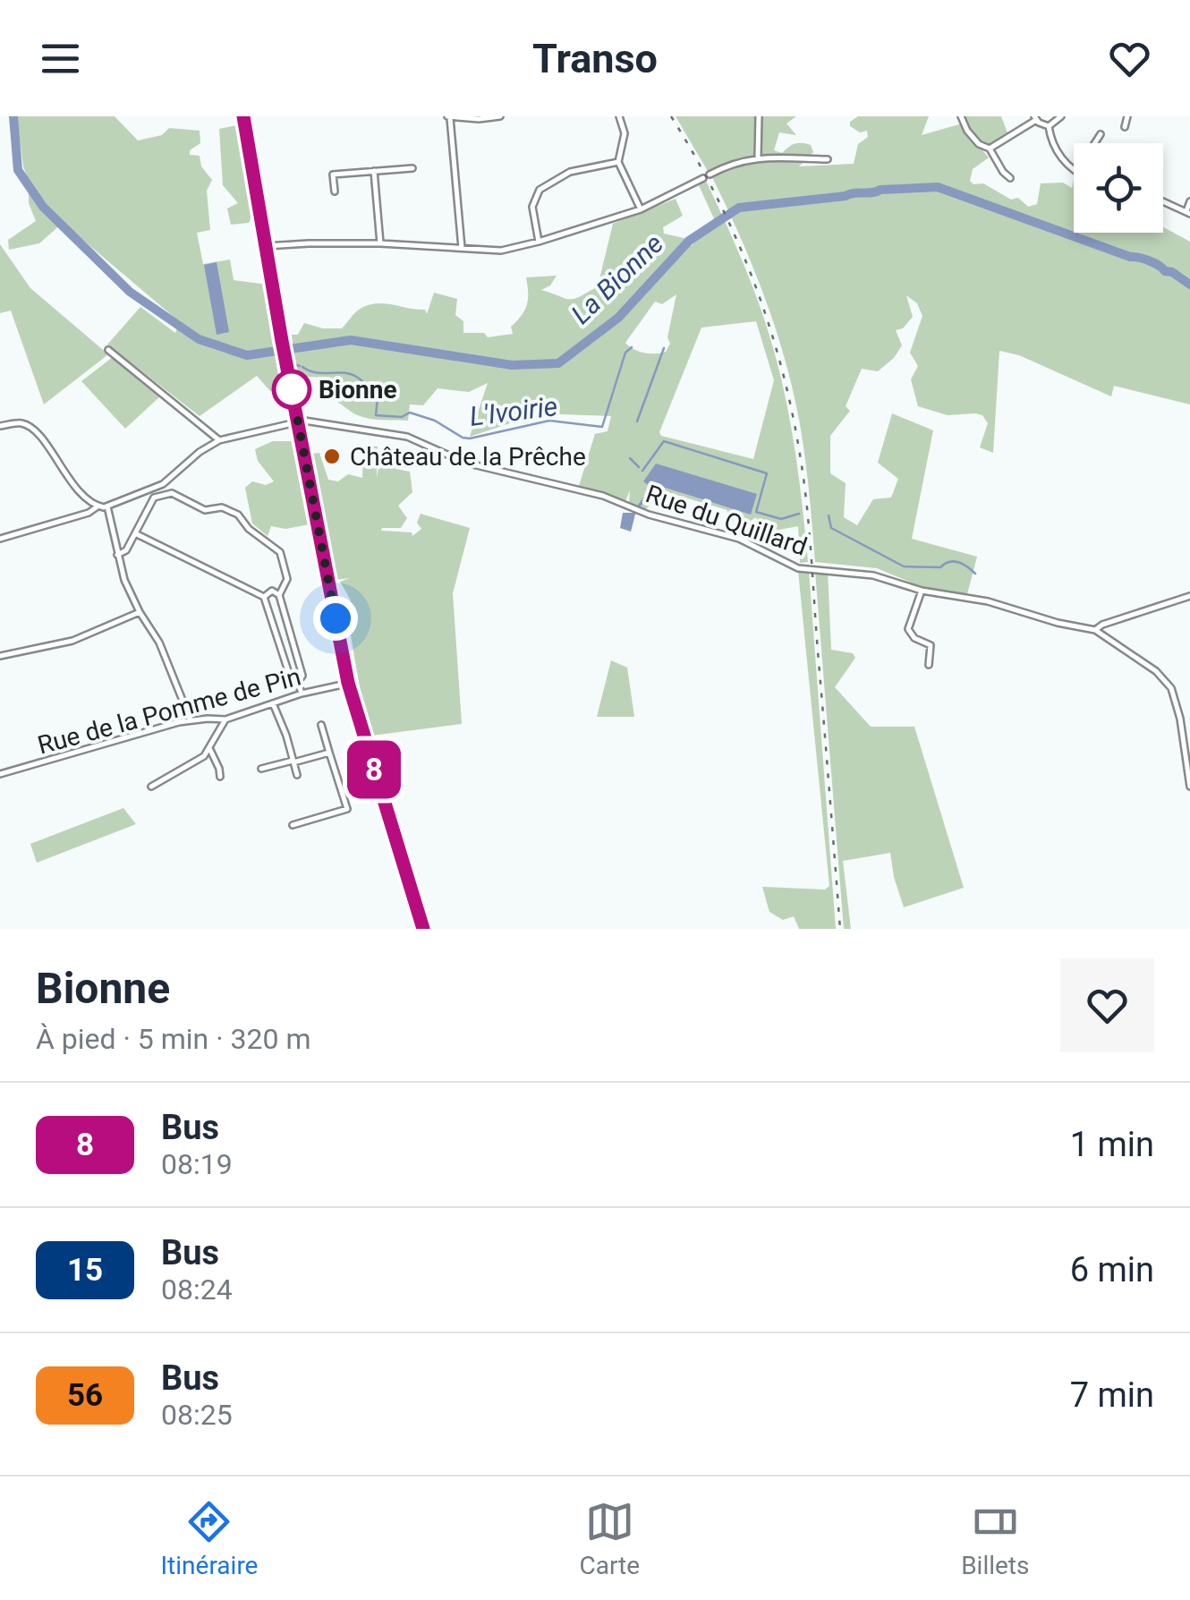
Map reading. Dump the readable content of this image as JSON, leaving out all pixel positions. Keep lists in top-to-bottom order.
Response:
{
  "streets": {
    "street": ["Rue du Quillard", "Rue de la Pomme de Pin"]
  },
  "water": ["La Bionne", "L'Ivoirie"],
  "places": ["Bionne", "Château de la Prêche"],
  "lines": ["bus line 8"],
  "page": {
    "header": "Transo",
    "on_map": "8",
    "heading": ["Bionne", "À pied · 5 min · 320 m"],
    "list": [
      {
        "mark": "8",
        "name": "Bus",
        "note": "08:19",
        "value": "1 min"
      },
      {
        "mark": "15",
        "name": "Bus",
        "note": "08:24",
        "value": "6 min"
      },
      {
        "mark": "56",
        "name": "Bus",
        "note": "08:25",
        "value": "7 min"
      }
    ],
    "tabs": ["Itinéraire", "Carte", "Billets"]
  }
}
